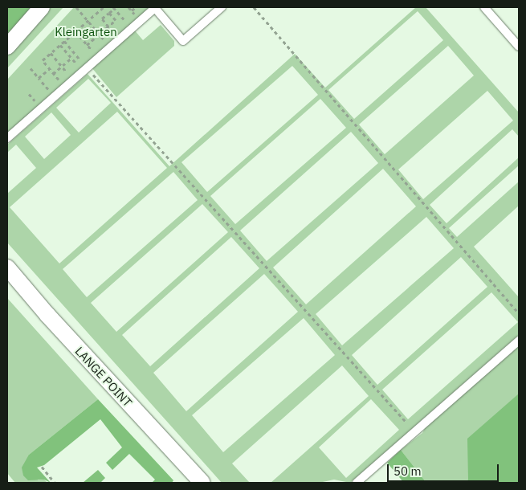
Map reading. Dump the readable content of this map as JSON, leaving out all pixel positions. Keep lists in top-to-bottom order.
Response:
{
  "streets": {
    "street": ["LANGE POINT"]
  },
  "parks": ["Kleingarten"],
  "scale_bar": "50 m"
}
